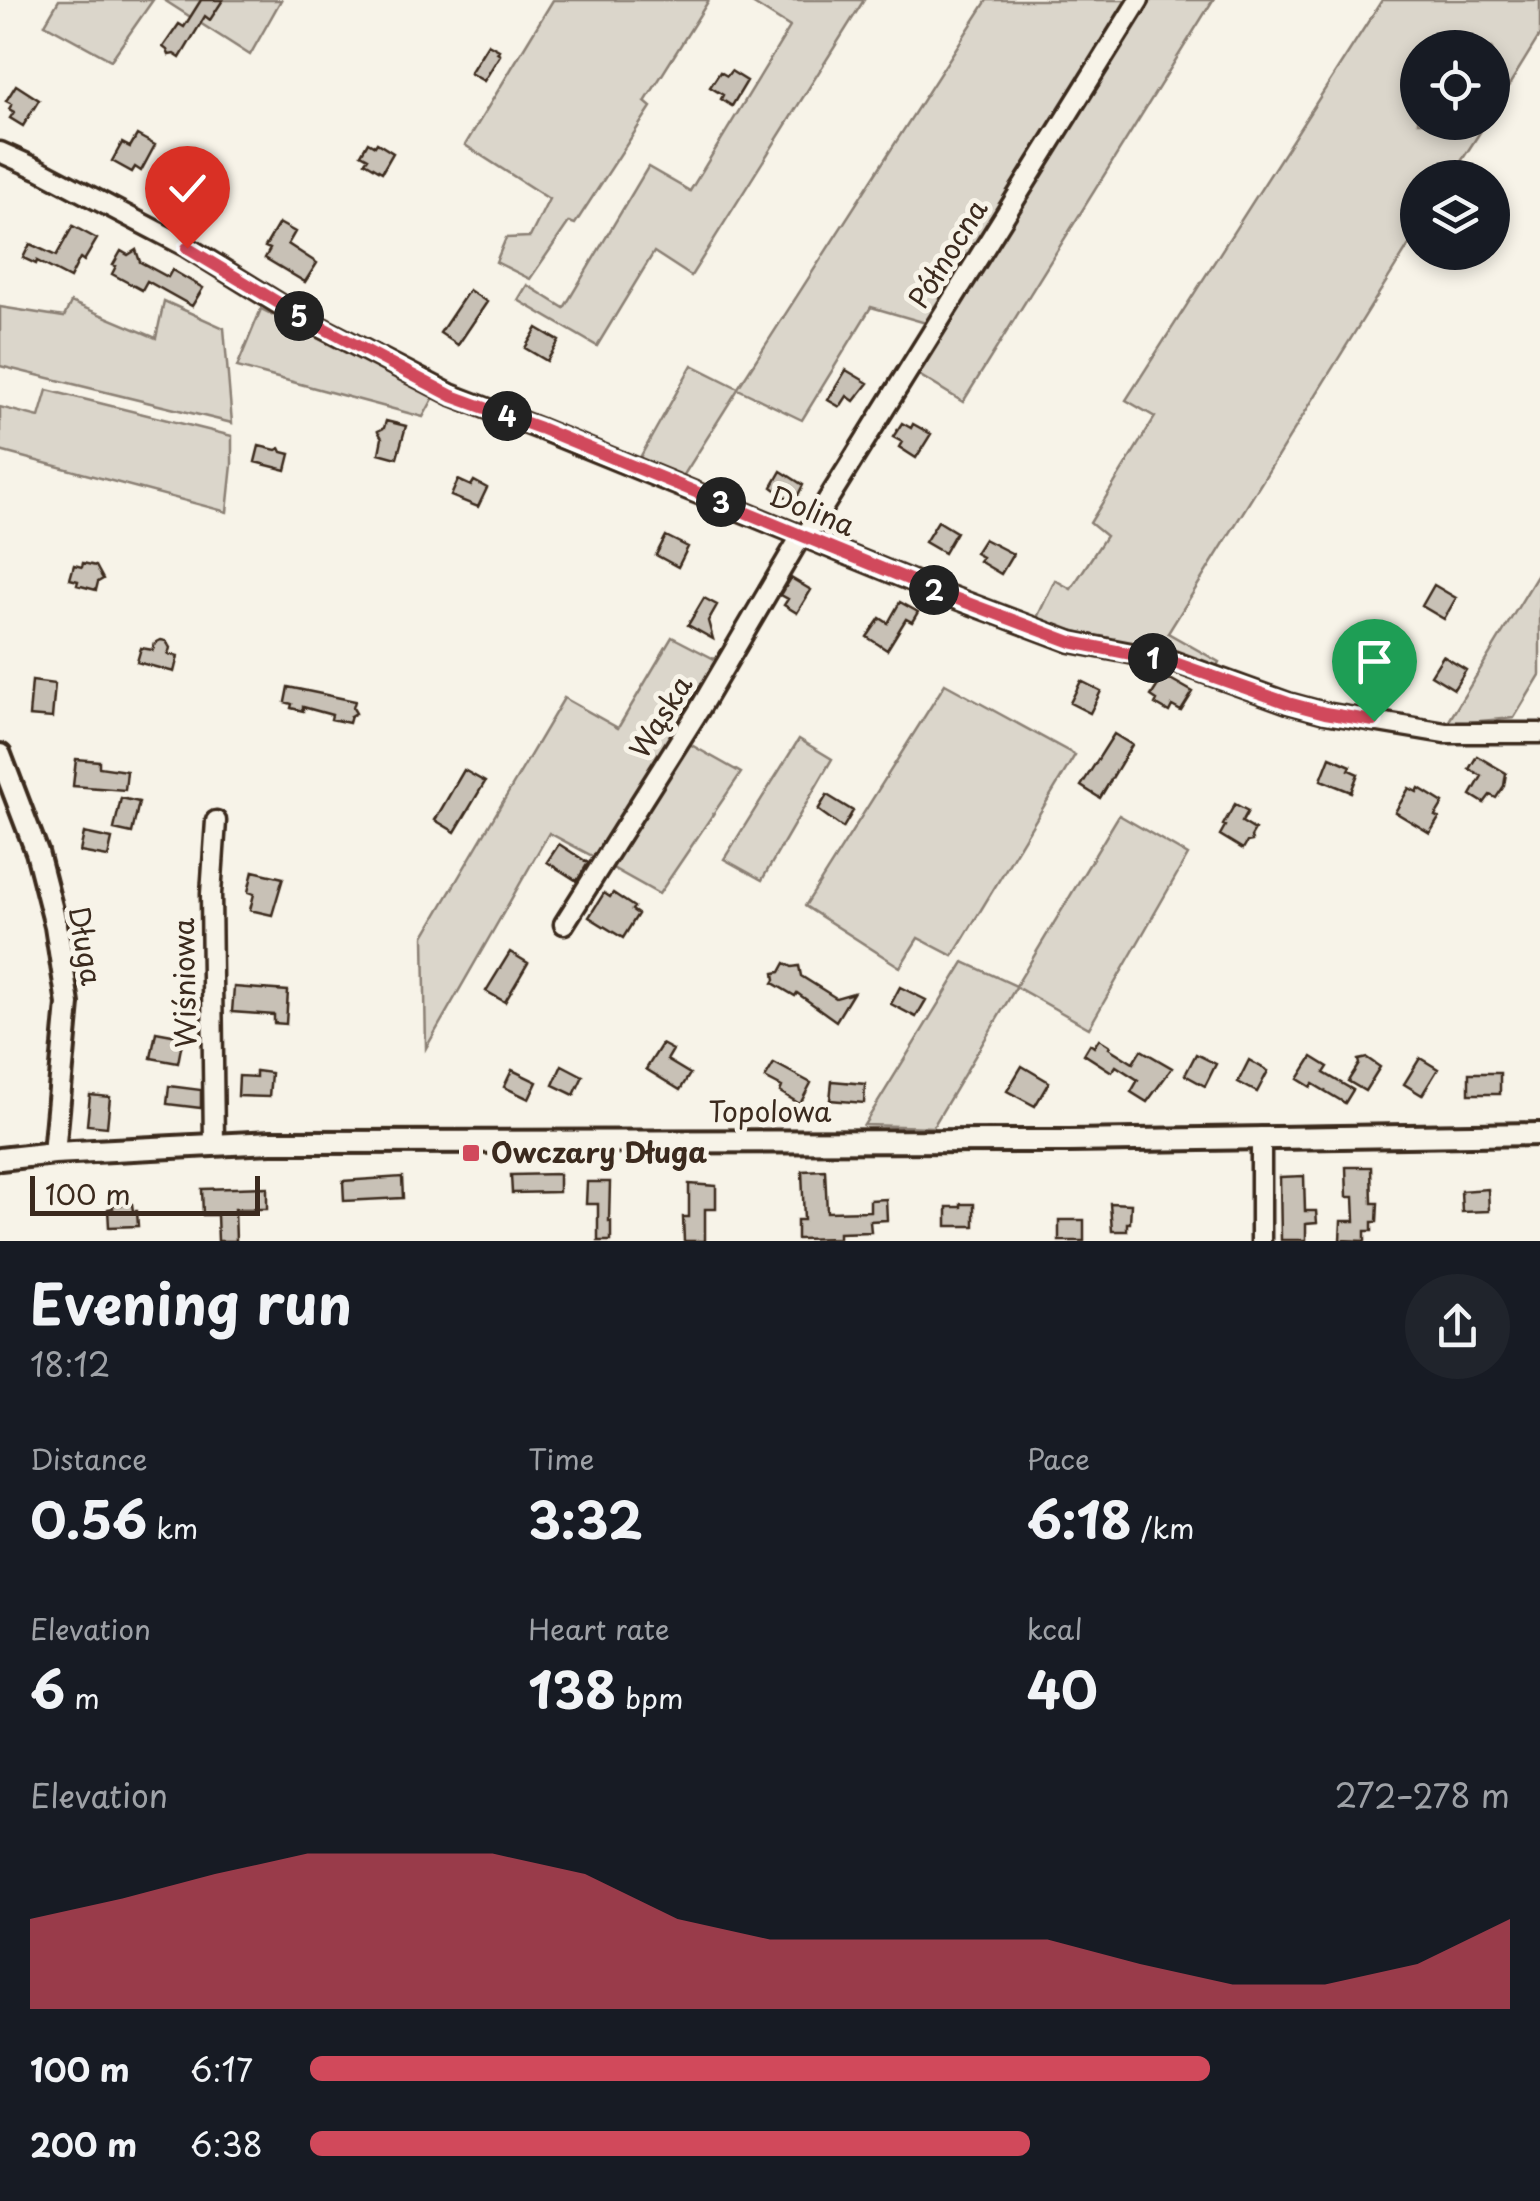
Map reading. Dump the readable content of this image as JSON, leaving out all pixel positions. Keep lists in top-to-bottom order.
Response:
{
  "streets": {
    "street": [
      "Północna",
      "Dolina",
      "Wąska",
      "Długa",
      "Wiśniowa",
      "Topolowa"
    ]
  },
  "crossings": [
    ["Północna", "Dolina"],
    ["Północna", "Wąska"],
    ["Dolina", "Wąska"],
    ["Długa", "Topolowa"],
    ["Wiśniowa", "Topolowa"]
  ],
  "places": {
    "transit": ["Owczary Długa"]
  },
  "scale_bar": "100 m",
  "page": {
    "pins": [
      "5",
      "4",
      "3",
      "2",
      "1"
    ],
    "scale": "100 m",
    "heading": ["Evening run", "18:12"],
    "stats": [
      ["Distance", "0.56 km"],
      ["Time", "3:32"],
      ["Pace", "6:18 /km"],
      ["Elevation", "6 m"],
      ["Heart rate", "138 bpm"],
      ["kcal", "40"]
    ],
    "chart": ["Elevation", "272–278 m"],
    "list": [
      {
        "name": "100 m",
        "note": "6:17"
      },
      {
        "name": "200 m",
        "note": "6:38"
      }
    ]
  }
}
